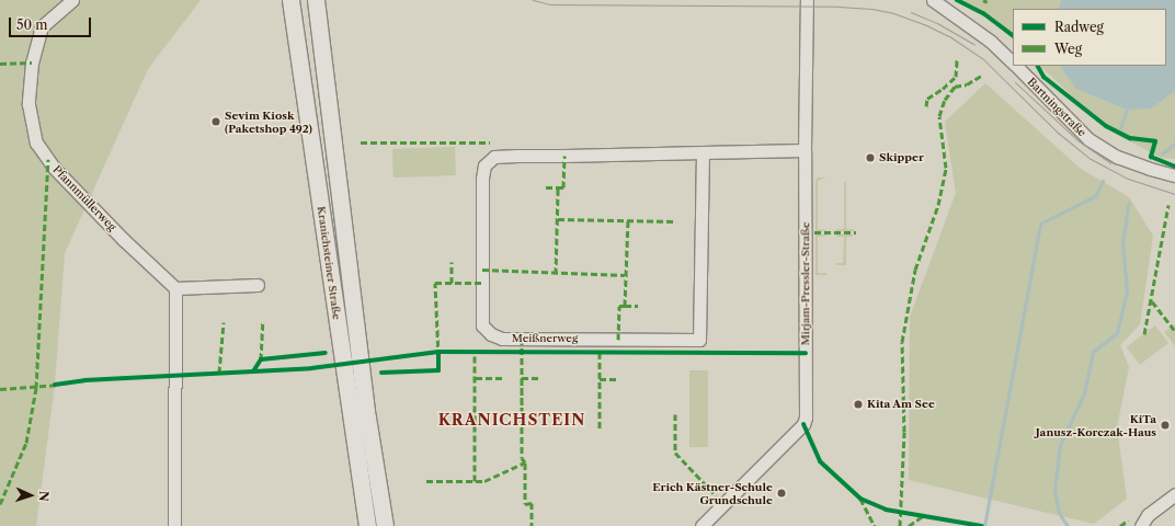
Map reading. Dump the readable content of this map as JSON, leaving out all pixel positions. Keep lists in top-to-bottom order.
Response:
{
  "streets": {
    "main road": ["Kranichsteiner Straße"],
    "street": [
      "Bartningstraße",
      "Pfannmüllerweg",
      "Mirjam-Pressler-Straße",
      "Meißnerweg"
    ]
  },
  "crossings": [
    ["Mirjam-Pressler-Straße", "Meißnerweg"]
  ],
  "districts": ["KRANICHSTEIN"],
  "places": [
    "Sevim Kiosk (Paketshop 492)",
    "Skipper",
    "Kita Am See",
    "KiTa Janusz-Korczak-Haus",
    "Erich Kästner-Schule Grundschule"
  ],
  "legend": ["Radweg", "Weg"],
  "scale_bar": "50 m",
  "north": "right"
}
